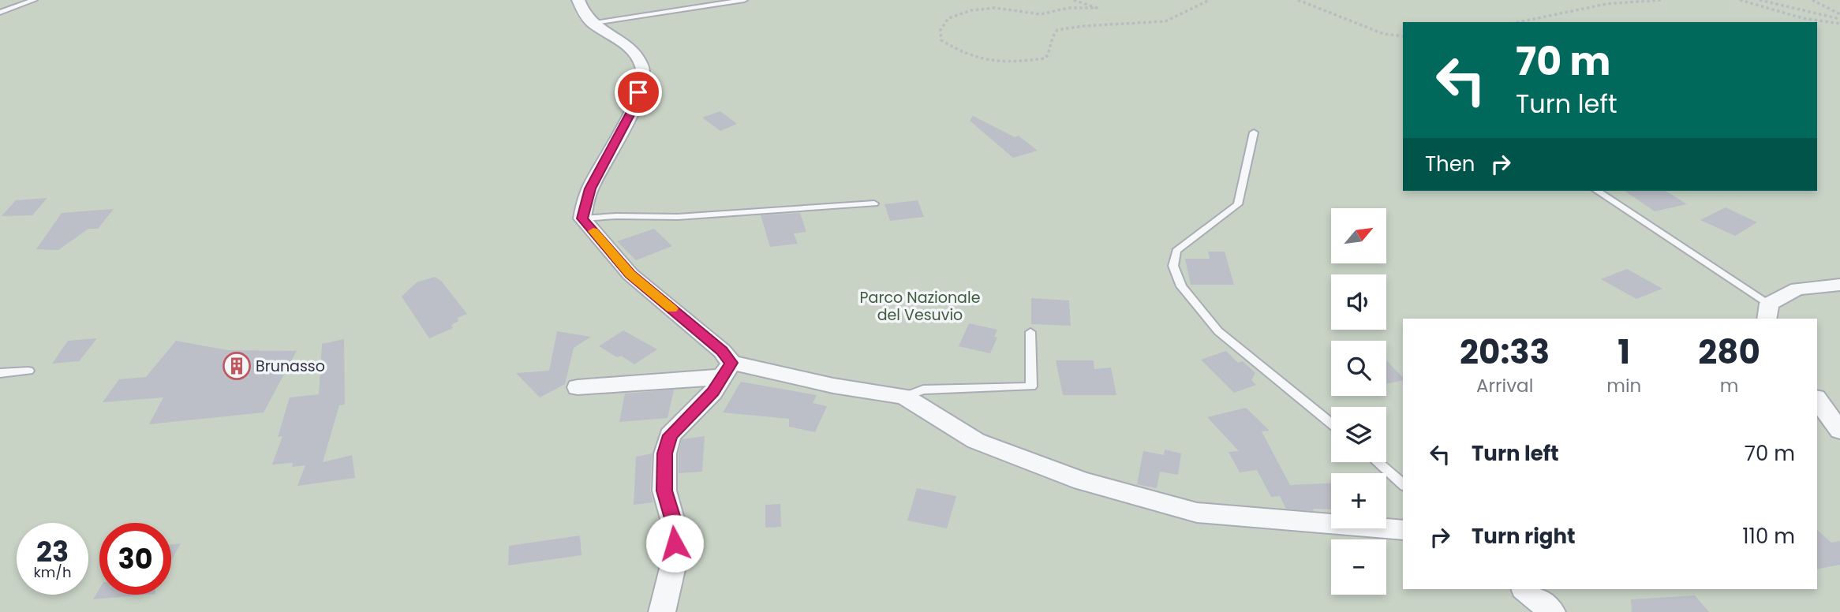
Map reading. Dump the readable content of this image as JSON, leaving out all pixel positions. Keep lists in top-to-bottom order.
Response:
{
  "parks": ["Parco Nazionale del Vesuvio"],
  "places": {
    "building": ["Brunasso"]
  },
  "north": "top right",
  "page": {
    "turn": ["70 m", "Turn left"],
    "then": "Then",
    "map_buttons": ["+", "−"],
    "eta": [
      "20:33",
      "Arrival",
      "1",
      "min",
      "280",
      "m"
    ],
    "list": [
      {
        "name": "Turn left",
        "value": "70 m"
      },
      {
        "name": "Turn right",
        "value": "110 m"
      }
    ],
    "speed": "23 km/h",
    "limit": "30"
  }
}
